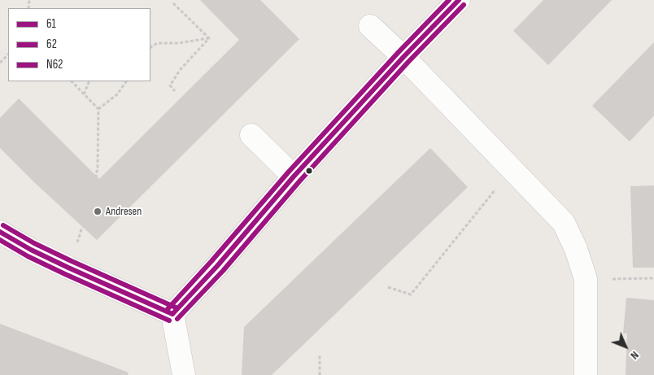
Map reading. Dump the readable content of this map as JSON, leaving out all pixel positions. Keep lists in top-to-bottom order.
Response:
{
  "places": ["Andresen"],
  "lines": ["transit line 61", "transit line N62", "transit line 62"],
  "legend": ["61", "62", "N62"],
  "north": "bottom right"
}
